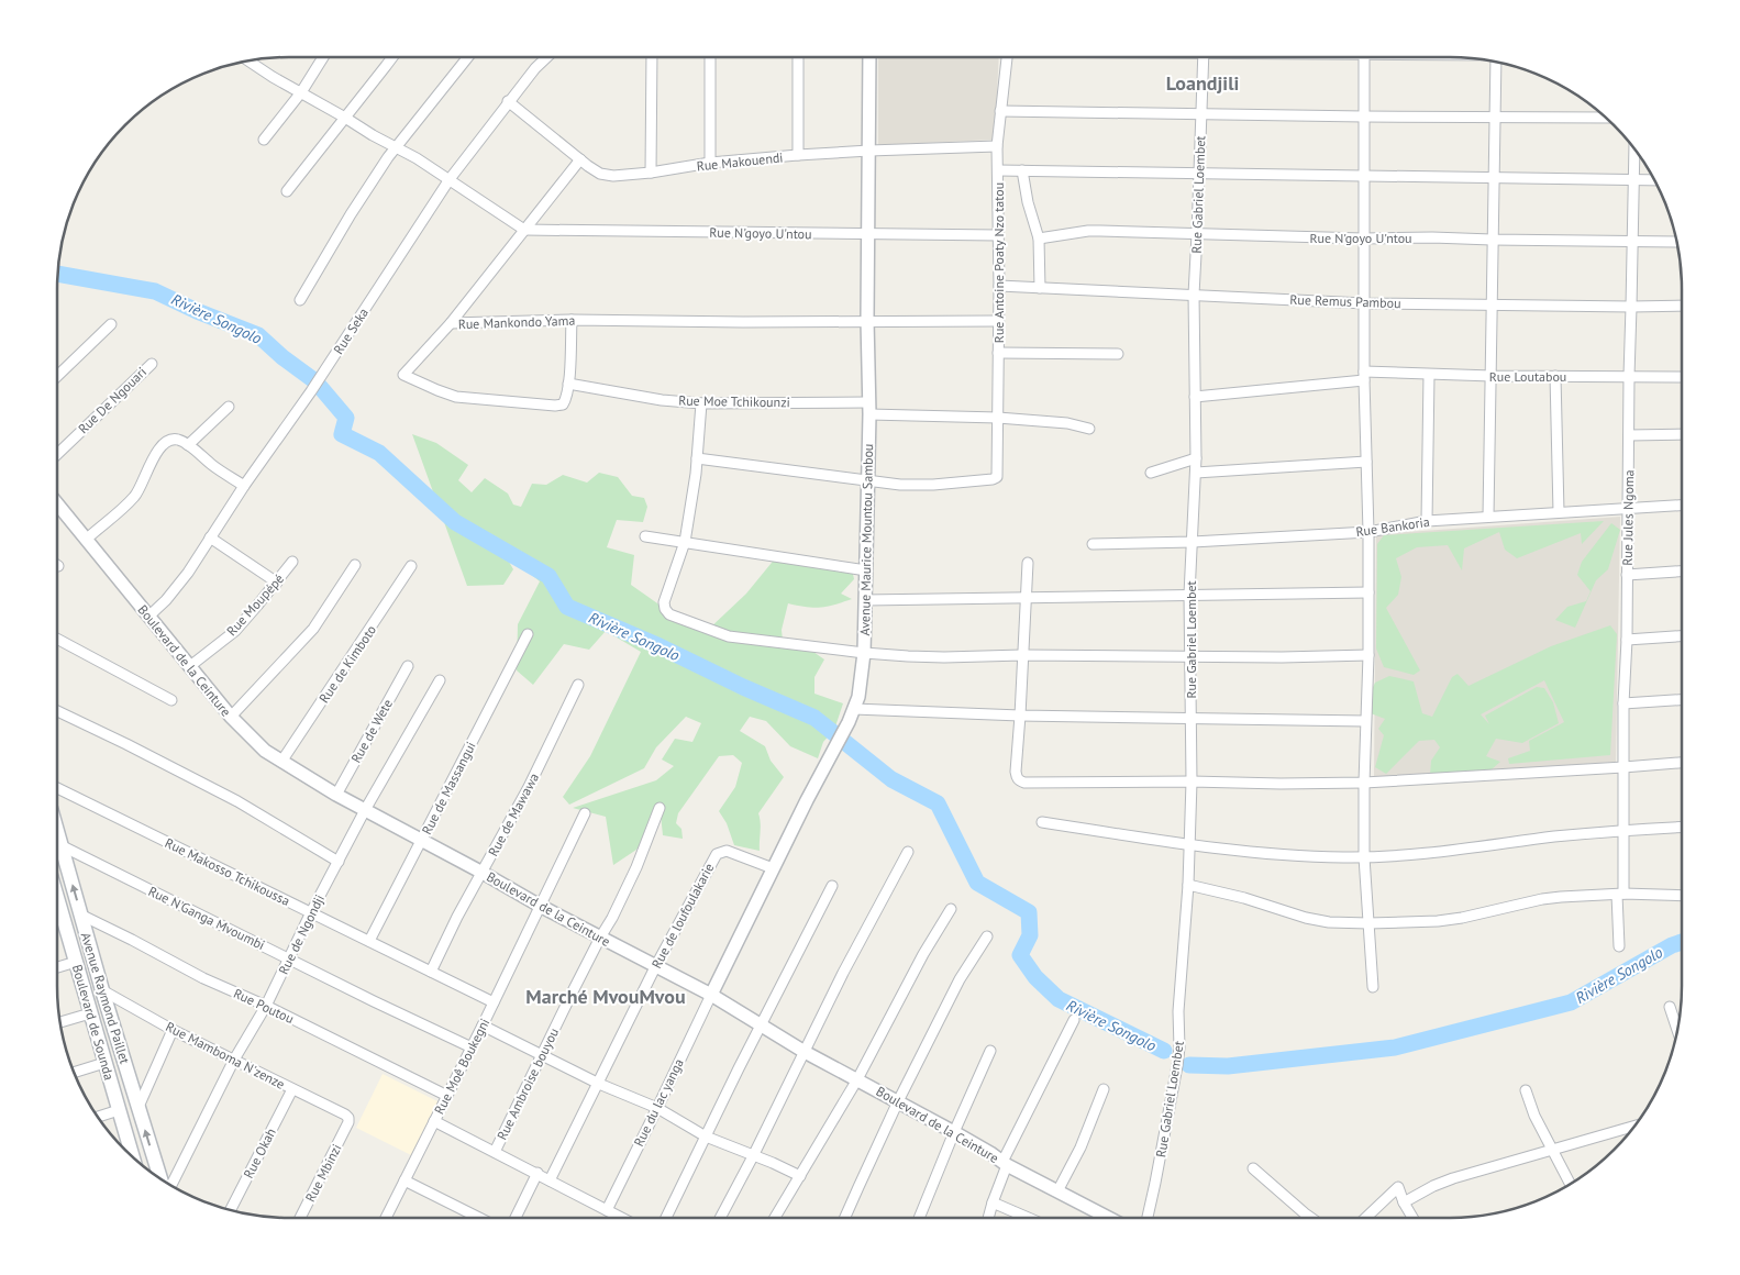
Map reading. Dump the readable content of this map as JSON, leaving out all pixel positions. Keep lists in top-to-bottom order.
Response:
{
  "streets": {
    "main road": ["Avenue Raymond Paillet", "Boulevard de Sounda"],
    "street": [
      "Rue Makouendi",
      "Rue Gabriel Loembet",
      "Rue N'goyo U'ntou",
      "Rue Antoine Poaty Nzo tatou",
      "Rue Remus Pambou",
      "Rue Mankondo Yama",
      "Rue Seka",
      "Rue Loutabou",
      "Rue De Ngouari",
      "Rue Moe Tchikounzi",
      "Rue Jules Ngoma",
      "Rue Bankoria",
      "Avenue Maurice Mountou Sambou",
      "Rue Moupépé",
      "Boulevard de la Ceinture",
      "Rue de Kimboto",
      "Rue de Wete",
      "Rue de Massangui",
      "Rue de Mawawa",
      "Rue Makosso Tchikoussa",
      "Rue de loufoulakarie",
      "Rue N'Ganga Mvoumbi",
      "Rue de Ngondji",
      "Rue Poutou",
      "Rue Mamboma N'zenze",
      "Rue Moê Boukegni",
      "Rue Ambroise bouyou",
      "Rue du lac yanga",
      "Rue Okah",
      "Rue Mbinzi"
    ]
  },
  "crossings": [
    ["Rue Makouendi", "Rue Antoine Poaty Nzo tatou"],
    ["Rue Makouendi", "Rue Mankondo Yama"],
    ["Rue Makouendi", "Rue Seka"],
    ["Rue Makouendi", "Avenue Maurice Mountou Sambou"],
    ["Rue Gabriel Loembet", "Rue N'goyo U'ntou"],
    ["Rue Gabriel Loembet", "Rue Remus Pambou"],
    ["Rue Gabriel Loembet", "Rue Loutabou"],
    ["Rue Gabriel Loembet", "Rue Bankoria"],
    ["Rue N'goyo U'ntou", "Rue Antoine Poaty Nzo tatou"],
    ["Rue N'goyo U'ntou", "Rue Mankondo Yama"],
    ["Rue N'goyo U'ntou", "Rue Jules Ngoma"],
    ["Rue N'goyo U'ntou", "Avenue Maurice Mountou Sambou"],
    ["Rue Antoine Poaty Nzo tatou", "Rue Remus Pambou"],
    ["Rue Antoine Poaty Nzo tatou", "Rue Mankondo Yama"],
    ["Rue Antoine Poaty Nzo tatou", "Rue Moe Tchikounzi"],
    ["Rue Antoine Poaty Nzo tatou", "Avenue Maurice Mountou Sambou"],
    ["Rue Remus Pambou", "Rue Jules Ngoma"],
    ["Rue Mankondo Yama", "Avenue Maurice Mountou Sambou"],
    ["Rue Seka", "Boulevard de la Ceinture"],
    ["Rue Loutabou", "Rue Jules Ngoma"],
    ["Rue Moe Tchikounzi", "Avenue Maurice Mountou Sambou"],
    ["Rue Jules Ngoma", "Rue Bankoria"],
    ["Avenue Maurice Mountou Sambou", "Boulevard de la Ceinture"],
    ["Avenue Maurice Mountou Sambou", "Rue de loufoulakarie"],
    ["Avenue Maurice Mountou Sambou", "Rue du lac yanga"],
    ["Rue Moupépé", "Boulevard de la Ceinture"],
    ["Boulevard de la Ceinture", "Rue de Kimboto"],
    ["Boulevard de la Ceinture", "Rue de Wete"],
    ["Boulevard de la Ceinture", "Rue de Massangui"],
    ["Boulevard de la Ceinture", "Rue de Mawawa"],
    ["Boulevard de la Ceinture", "Rue de loufoulakarie"],
    ["Boulevard de la Ceinture", "Rue de Ngondji"],
    ["Boulevard de la Ceinture", "Rue Moê Boukegni"],
    ["Boulevard de la Ceinture", "Rue Ambroise bouyou"],
    ["Boulevard de la Ceinture", "Rue du lac yanga"],
    ["Rue de Massangui", "Rue Makosso Tchikoussa"],
    ["Rue de Mawawa", "Rue Makosso Tchikoussa"],
    ["Rue Makosso Tchikoussa", "Rue de Ngondji"],
    ["Rue Makosso Tchikoussa", "Rue Moê Boukegni"],
    ["Rue N'Ganga Mvoumbi", "Rue de Ngondji"],
    ["Rue N'Ganga Mvoumbi", "Avenue Raymond Paillet"],
    ["Rue N'Ganga Mvoumbi", "Rue Moê Boukegni"],
    ["Rue de Ngondji", "Rue Poutou"],
    ["Rue de Ngondji", "Rue Mamboma N'zenze"],
    ["Avenue Raymond Paillet", "Rue Poutou"],
    ["Avenue Raymond Paillet", "Rue Mamboma N'zenze"],
    ["Rue Poutou", "Rue Moê Boukegni"],
    ["Rue Mamboma N'zenze", "Rue Okah"],
    ["Rue Mamboma N'zenze", "Rue Mbinzi"]
  ],
  "one_way": ["Avenue Raymond Paillet"],
  "districts": ["Loandjili", "Marché MvouMvou"],
  "water": ["Rivière Songolo"]
}
